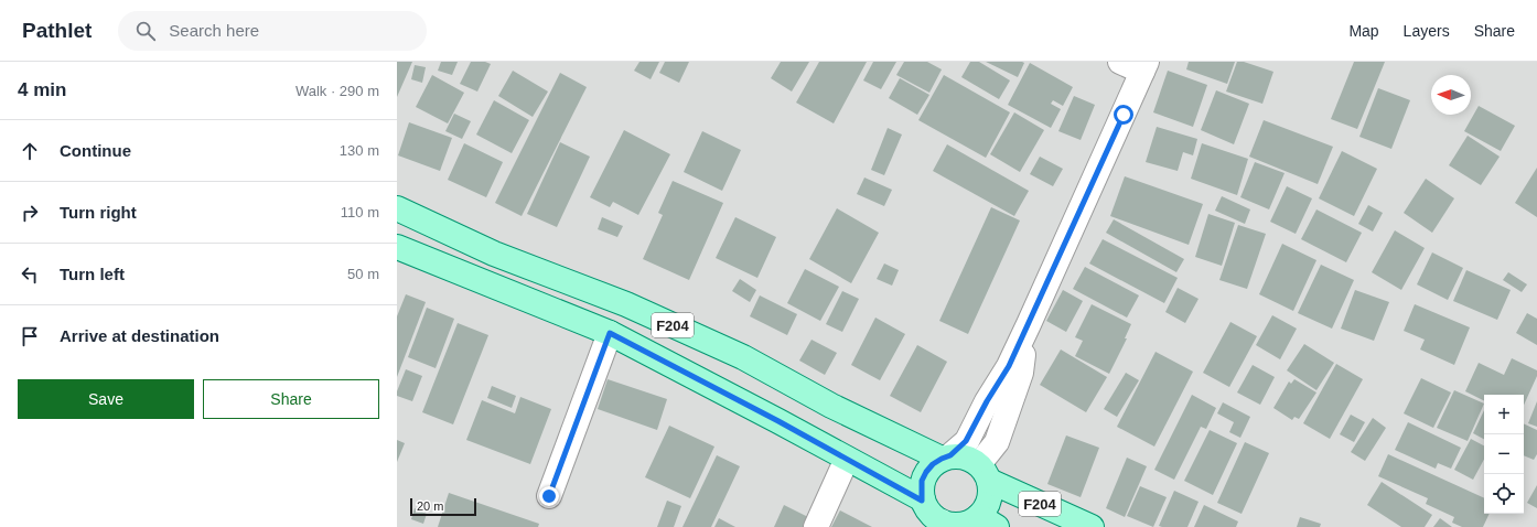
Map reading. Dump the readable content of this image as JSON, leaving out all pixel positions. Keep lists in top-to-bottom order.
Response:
{
  "streets": {
    "main road": ["F204"]
  },
  "scale_bar": "20 m",
  "north": "left",
  "page": {
    "header": "Pathlet",
    "search": "Search here",
    "nav": ["Map", "Layers", "Share"],
    "heading": ["4 min", "Walk · 290 m"],
    "list": [
      ["Continue", "130 m"],
      ["Turn right", "110 m"],
      ["Turn left", "50 m"],
      "Arrive at destination"
    ],
    "buttons": ["Save", "Share"],
    "map_buttons": ["+", "−"],
    "scale": "20 m"
  }
}
